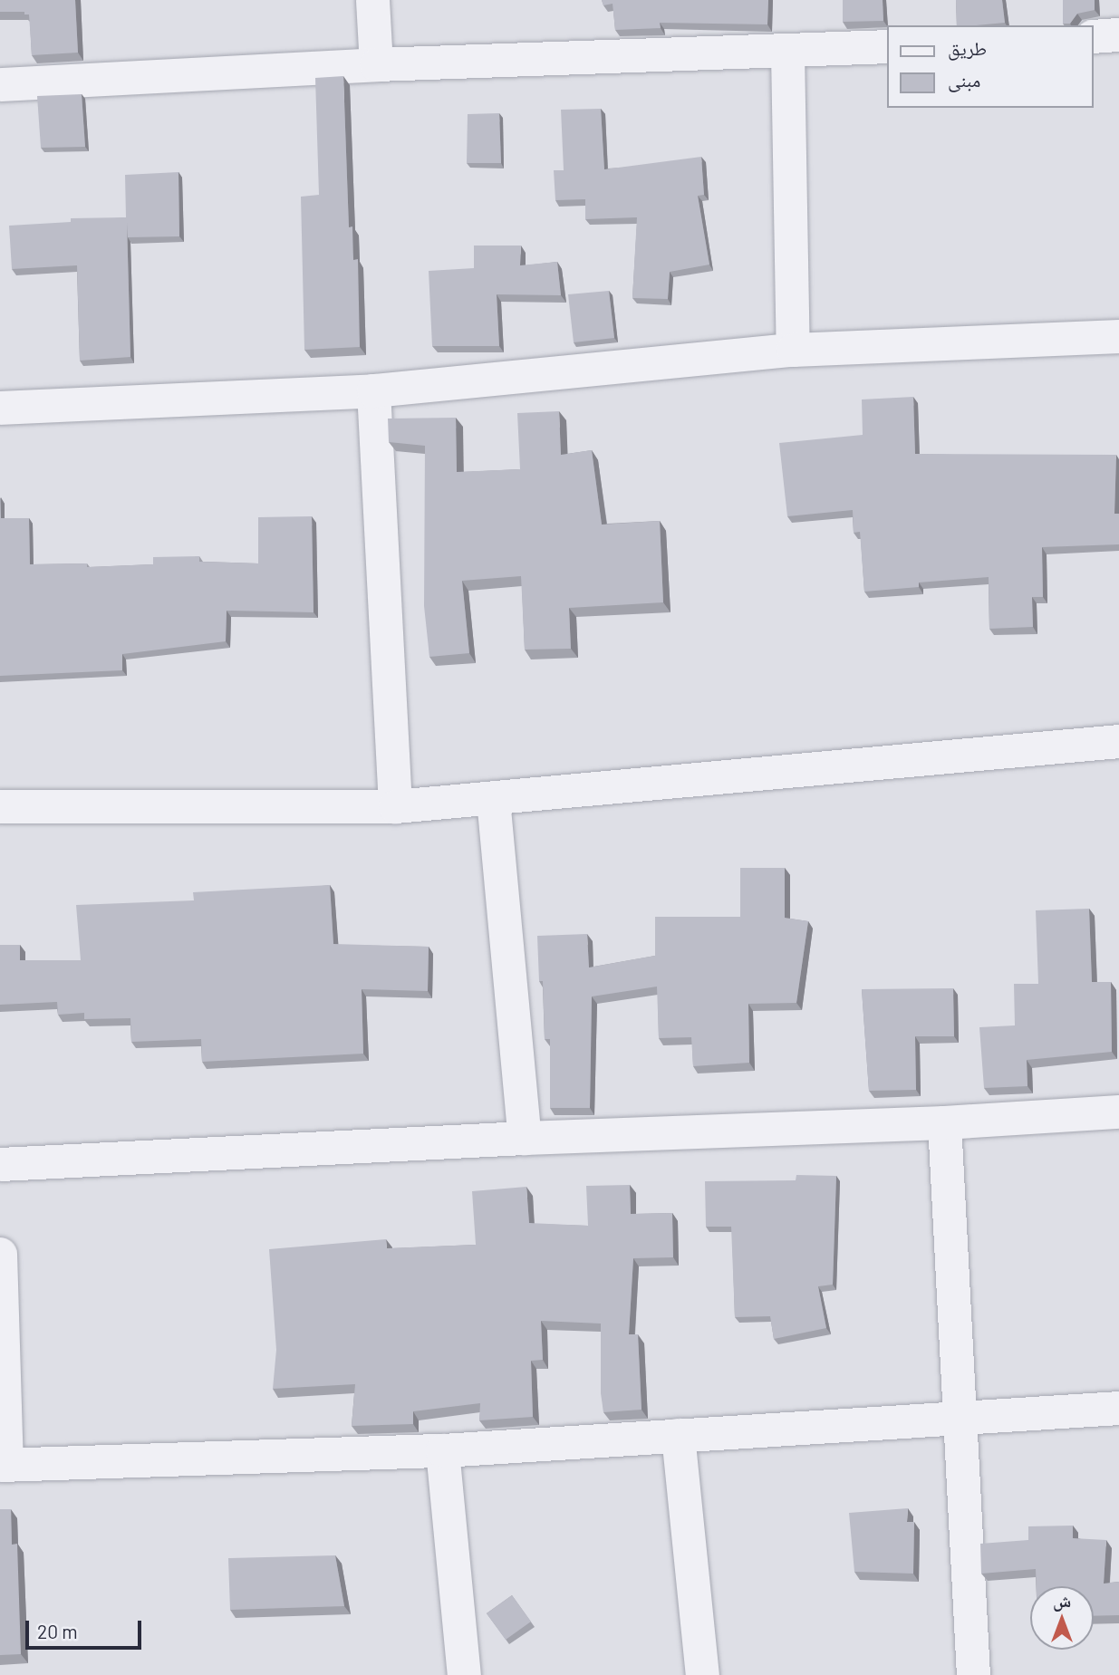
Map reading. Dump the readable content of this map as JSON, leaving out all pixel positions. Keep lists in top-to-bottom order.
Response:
{
  "legend": ["طريق", "مبنى"],
  "scale_bar": "20 m",
  "north": "top"
}
